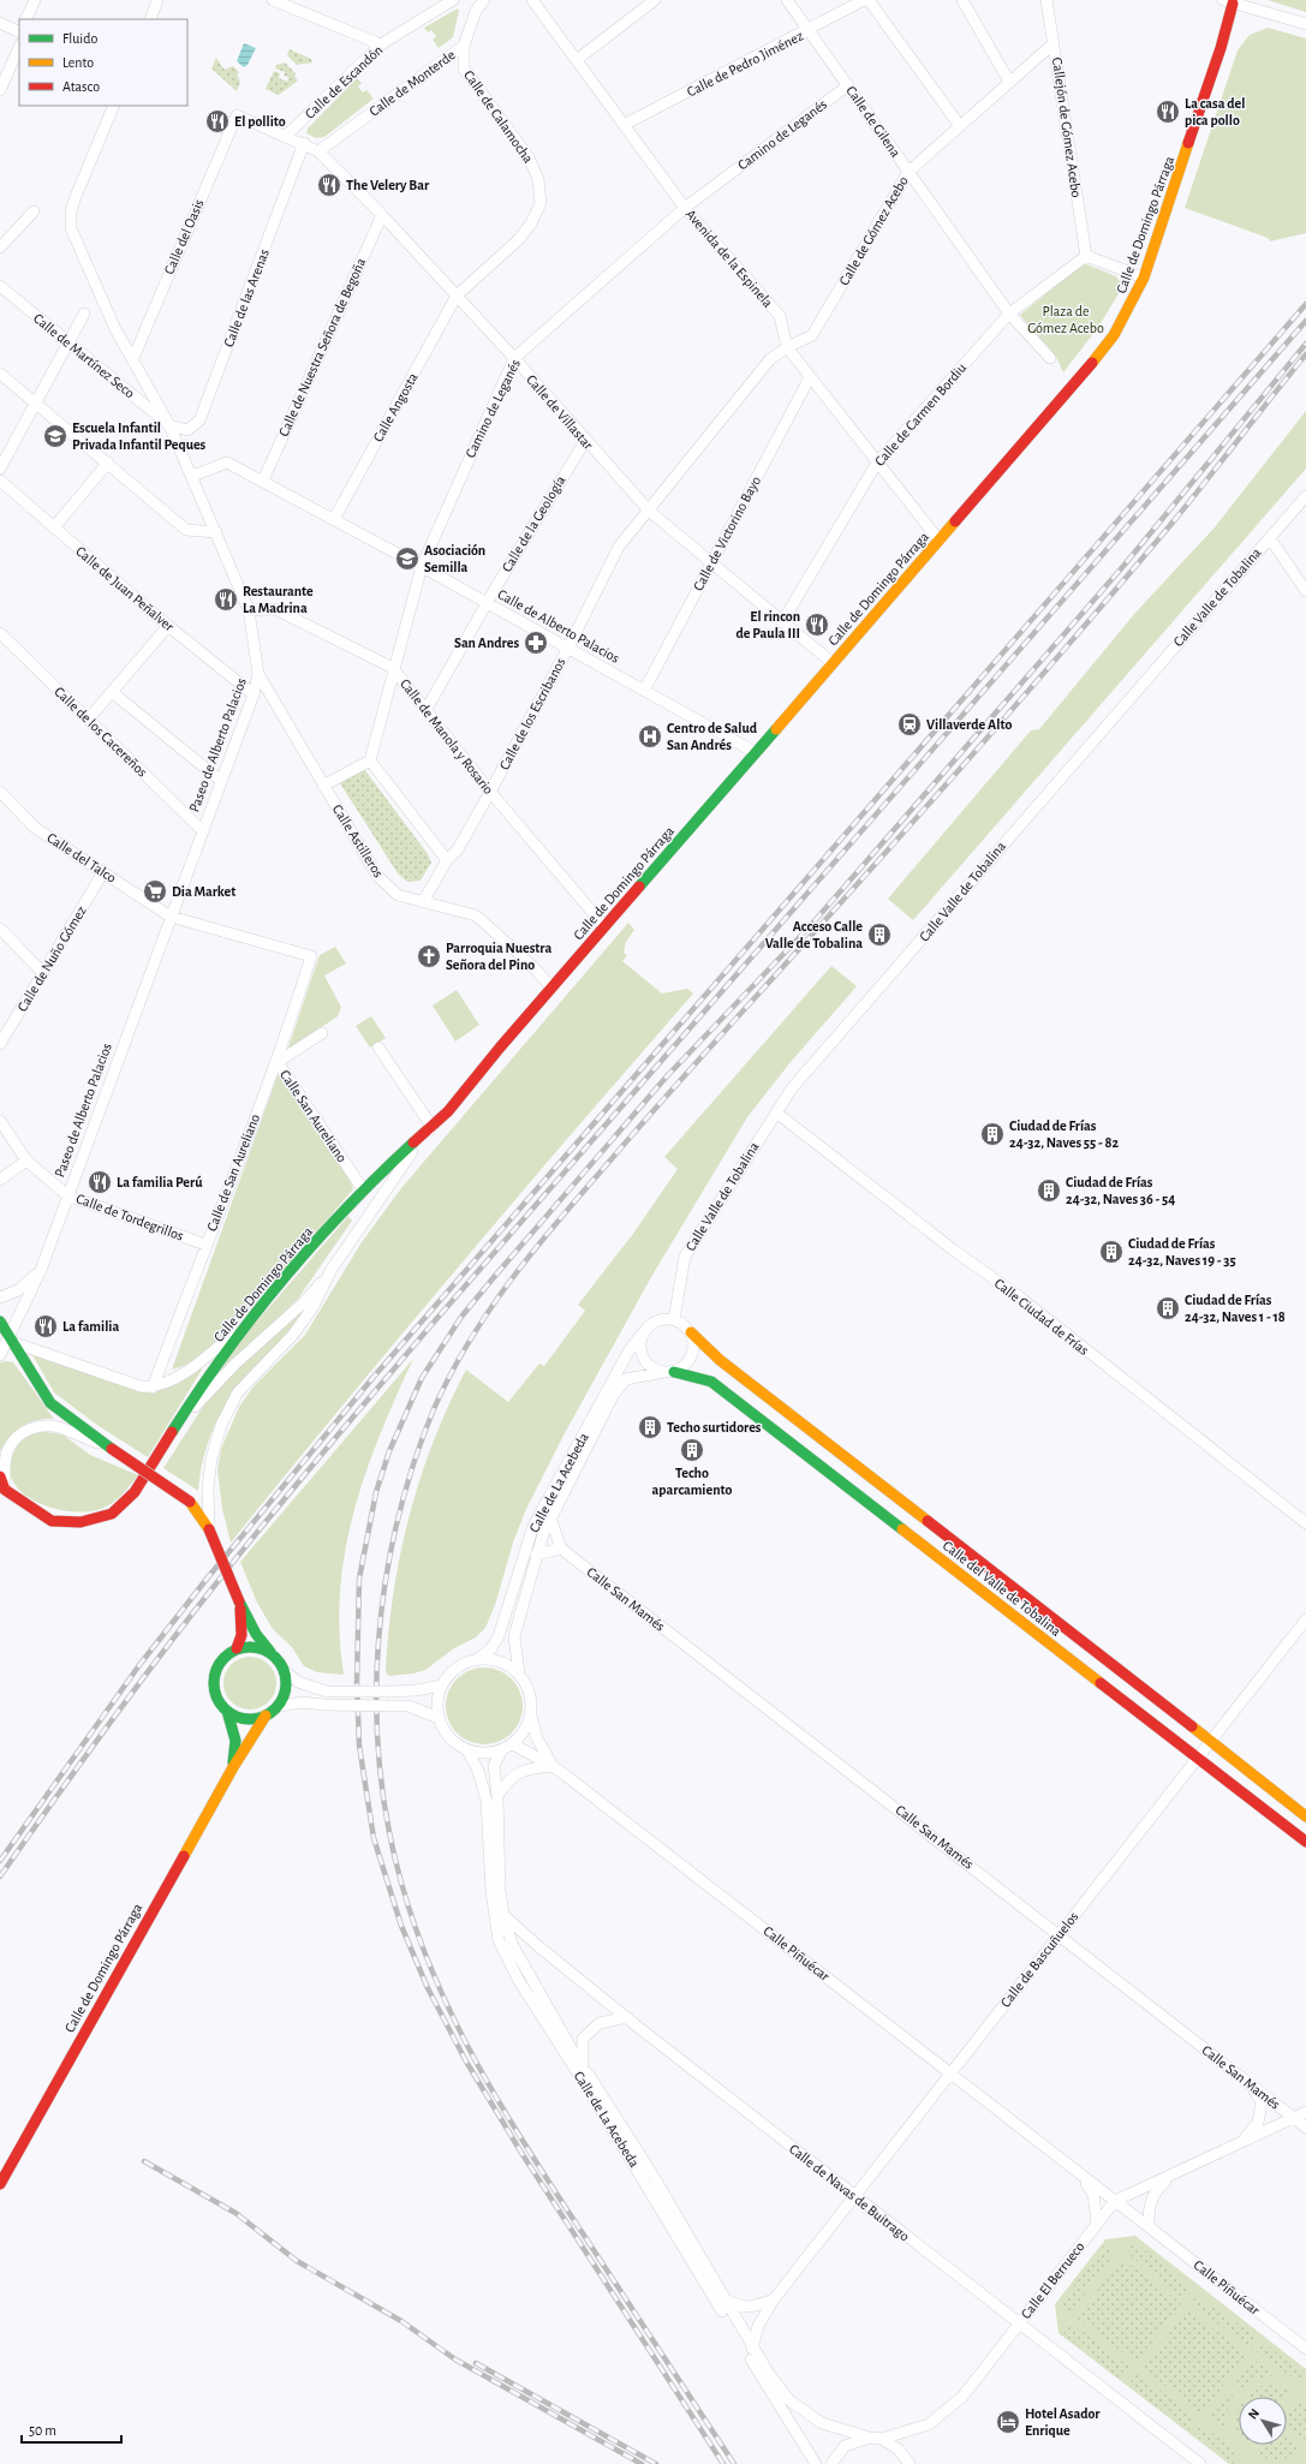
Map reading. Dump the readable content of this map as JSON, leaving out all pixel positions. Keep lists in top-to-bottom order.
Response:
{
  "streets": {
    "street": [
      "Calle de Pedro Jiménez",
      "Calle de Escandón",
      "Calle de Monterde",
      "Calle de Calamocha",
      "Calle de Gilena",
      "Callejón de Gómez Acebo",
      "Camino de Leganés",
      "Calle de Domingo Párraga",
      "Calle de Gómez Acebo",
      "Calle del Oasis",
      "Avenida de la Espinela",
      "Calle de las Arenas",
      "Calle de Nuestra Señora de Begoña",
      "Calle de Martínez Seco",
      "Calle Angosta",
      "Calle de Villastar",
      "Calle de Carmen Bordiu",
      "Calle de la Geología",
      "Calle de Victorino Bayo",
      "Calle de Juan Peñalver",
      "Calle Valle de Tobalina",
      "Calle de Alberto Palacios",
      "Calle de los Escribanos",
      "Calle de los Cacereños",
      "Calle de Manola y Rosario",
      "Paseo de Alberto Palacios",
      "Calle Astilleros",
      "Calle del Talco",
      "Calle de Nuño Gómez",
      "Calle San Aureliano",
      "Calle de San Aureliano",
      "Calle de Tordegrillos",
      "Calle Ciudad de Frías",
      "Calle de La Acebeda",
      "Calle del Valle de Tobalina",
      "Calle San Mamés",
      "Calle Piñuécar",
      "Calle de Bascuñuelos",
      "Calle de Navas de Buitrago",
      "Calle El Berrueco"
    ]
  },
  "crossings": [
    ["Calle de Pedro Jiménez", "Calle de Gilena"],
    ["Calle de Pedro Jiménez", "Avenida de la Espinela"],
    ["Calle de Escandón", "Calle de Villastar"],
    ["Calle de Monterde", "Calle de Calamocha"],
    ["Calle de Monterde", "Calle de Villastar"],
    ["Calle de Calamocha", "Calle Angosta"],
    ["Calle de Calamocha", "Calle de Villastar"],
    ["Calle de Gilena", "Camino de Leganés"],
    ["Calle de Gilena", "Calle de Gómez Acebo"],
    ["Calle de Gilena", "Calle de Carmen Bordiu"],
    ["Callejón de Gómez Acebo", "Calle de Gómez Acebo"],
    ["Callejón de Gómez Acebo", "Calle de Carmen Bordiu"],
    ["Camino de Leganés", "Avenida de la Espinela"],
    ["Camino de Leganés", "Calle de Villastar"],
    ["Camino de Leganés", "Calle de Alberto Palacios"],
    ["Camino de Leganés", "Calle de Manola y Rosario"],
    ["Calle de Domingo Párraga", "Avenida de la Espinela"],
    ["Calle de Domingo Párraga", "Calle de Villastar"],
    ["Calle de Domingo Párraga", "Calle de Alberto Palacios"],
    ["Calle de Domingo Párraga", "Calle de Manola y Rosario"],
    ["Calle de Domingo Párraga", "Calle Astilleros"],
    ["Calle de Domingo Párraga", "Calle San Aureliano"],
    ["Calle de Gómez Acebo", "Avenida de la Espinela"],
    ["Calle de Gómez Acebo", "Calle de los Escribanos"],
    ["Calle del Oasis", "Calle de Villastar"],
    ["Calle del Oasis", "Paseo de Alberto Palacios"],
    ["Avenida de la Espinela", "Calle de Carmen Bordiu"],
    ["Avenida de la Espinela", "Calle de Victorino Bayo"],
    ["Avenida de la Espinela", "Calle de los Escribanos"],
    ["Calle de las Arenas", "Calle de Martínez Seco"],
    ["Calle de las Arenas", "Calle de Villastar"],
    ["Calle de las Arenas", "Paseo de Alberto Palacios"],
    ["Calle de Nuestra Señora de Begoña", "Calle de Villastar"],
    ["Calle de Nuestra Señora de Begoña", "Calle de Alberto Palacios"],
    ["Calle de Martínez Seco", "Paseo de Alberto Palacios"],
    ["Calle Angosta", "Calle de Villastar"],
    ["Calle Angosta", "Calle de Alberto Palacios"],
    ["Calle de Villastar", "Calle de Carmen Bordiu"],
    ["Calle de Villastar", "Calle de la Geología"],
    ["Calle de Villastar", "Calle de Victorino Bayo"],
    ["Calle de Villastar", "Calle de los Escribanos"],
    ["Calle de la Geología", "Calle de Alberto Palacios"],
    ["Calle de la Geología", "Calle de Manola y Rosario"],
    ["Calle de Victorino Bayo", "Calle de Alberto Palacios"],
    ["Calle de Juan Peñalver", "Paseo de Alberto Palacios"],
    ["Calle Valle de Tobalina", "Calle Ciudad de Frías"],
    ["Calle Valle de Tobalina", "Calle de La Acebeda"],
    ["Calle Valle de Tobalina", "Calle del Valle de Tobalina"],
    ["Calle de Alberto Palacios", "Calle de los Escribanos"],
    ["Calle de Alberto Palacios", "Paseo de Alberto Palacios"],
    ["Calle de los Escribanos", "Calle de Manola y Rosario"],
    ["Calle de los Escribanos", "Calle Astilleros"],
    ["Calle de los Cacereños", "Paseo de Alberto Palacios"],
    ["Calle de Manola y Rosario", "Paseo de Alberto Palacios"],
    ["Paseo de Alberto Palacios", "Calle Astilleros"],
    ["Paseo de Alberto Palacios", "Calle del Talco"],
    ["Paseo de Alberto Palacios", "Calle de Tordegrillos"],
    ["Calle del Talco", "Calle de Nuño Gómez"],
    ["Calle del Talco", "Calle de San Aureliano"],
    ["Calle San Aureliano", "Calle de San Aureliano"],
    ["Calle de San Aureliano", "Calle de Tordegrillos"],
    ["Calle de La Acebeda", "Calle del Valle de Tobalina"],
    ["Calle de La Acebeda", "Calle Piñuécar"],
    ["Calle de La Acebeda", "Calle de Bascuñuelos"],
    ["Calle de La Acebeda", "Calle de Navas de Buitrago"],
    ["Calle del Valle de Tobalina", "Calle de Bascuñuelos"],
    ["Calle San Mamés", "Calle de Bascuñuelos"],
    ["Calle San Mamés", "Calle El Berrueco"],
    ["Calle Piñuécar", "Calle de Bascuñuelos"],
    ["Calle Piñuécar", "Calle El Berrueco"],
    ["Calle de Bascuñuelos", "Calle de Navas de Buitrago"],
    ["Calle de Navas de Buitrago", "Calle El Berrueco"]
  ],
  "parks": ["Plaza de Gómez Acebo"],
  "places": {
    "restaurant": [
      "La casa del pica pollo",
      "El pollito",
      "The Velery Bar",
      "Restaurante La Madrina",
      "El rincon de Paula III",
      "La familia Perú",
      "La familia"
    ],
    "school or university": ["Escuela Infantil Privada Infantil Peques", "Asociación Semilla"],
    "pharmacy": ["San Andres"],
    "station": ["Villaverde Alto"],
    "hospital": ["Centro de Salud San Andrés"],
    "supermarket": ["Dia Market"],
    "building": [
      "Acceso Calle Valle de Tobalina",
      "Ciudad de Frías 24-32, Naves 55 - 82",
      "Ciudad de Frías 24-32, Naves 36 - 54",
      "Ciudad de Frías 24-32, Naves 19 - 35",
      "Ciudad de Frías 24-32, Naves 1 - 18",
      "Techo surtidores",
      "Techo aparcamiento"
    ],
    "church": ["Parroquia Nuestra Señora del Pino"],
    "hotel": ["Hotel Asador Enrique"]
  },
  "legend": ["Fluido", "Lento", "Atasco"],
  "scale_bar": "50 m",
  "north": "top left"
}
